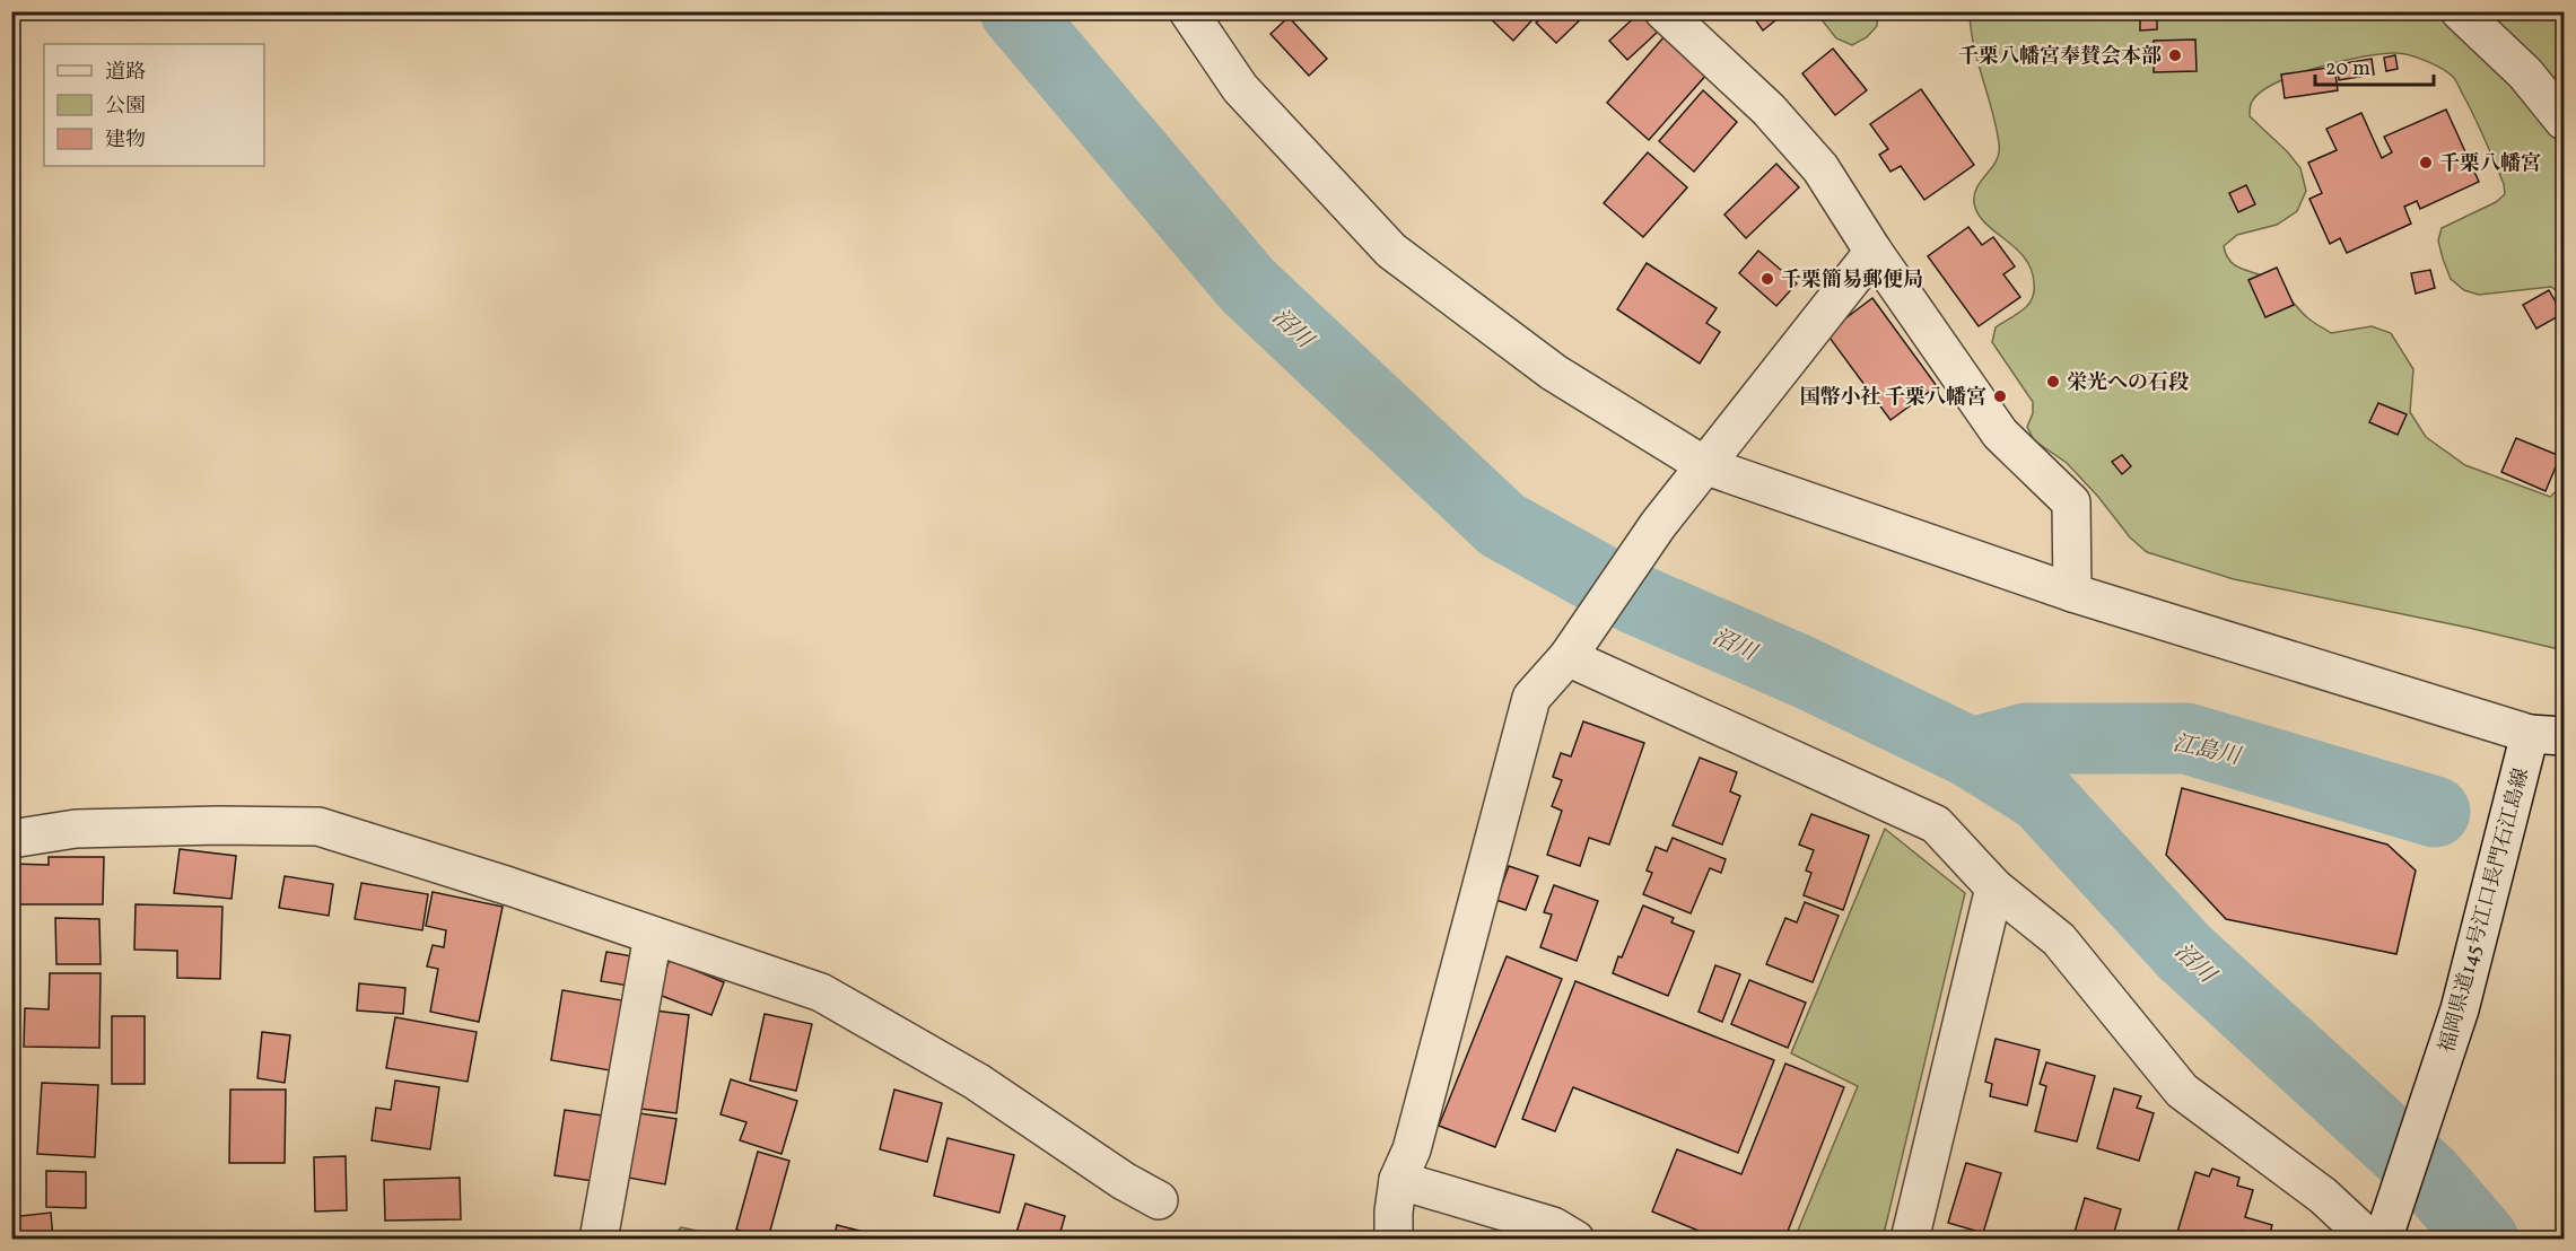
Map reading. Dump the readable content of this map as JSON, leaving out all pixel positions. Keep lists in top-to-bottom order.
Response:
{
  "streets": {
    "street": ["福岡県道145号江口長門石江島線"]
  },
  "water": ["沼川", "江島川"],
  "places": [
    "千栗八幡宮奉賛会本部",
    "千栗八幡宮",
    "千栗簡易郵便局",
    "栄光への石段",
    "国幣小社 千栗八幡宮"
  ],
  "legend": ["道路", "公園", "建物"],
  "scale_bar": "20 m"
}
